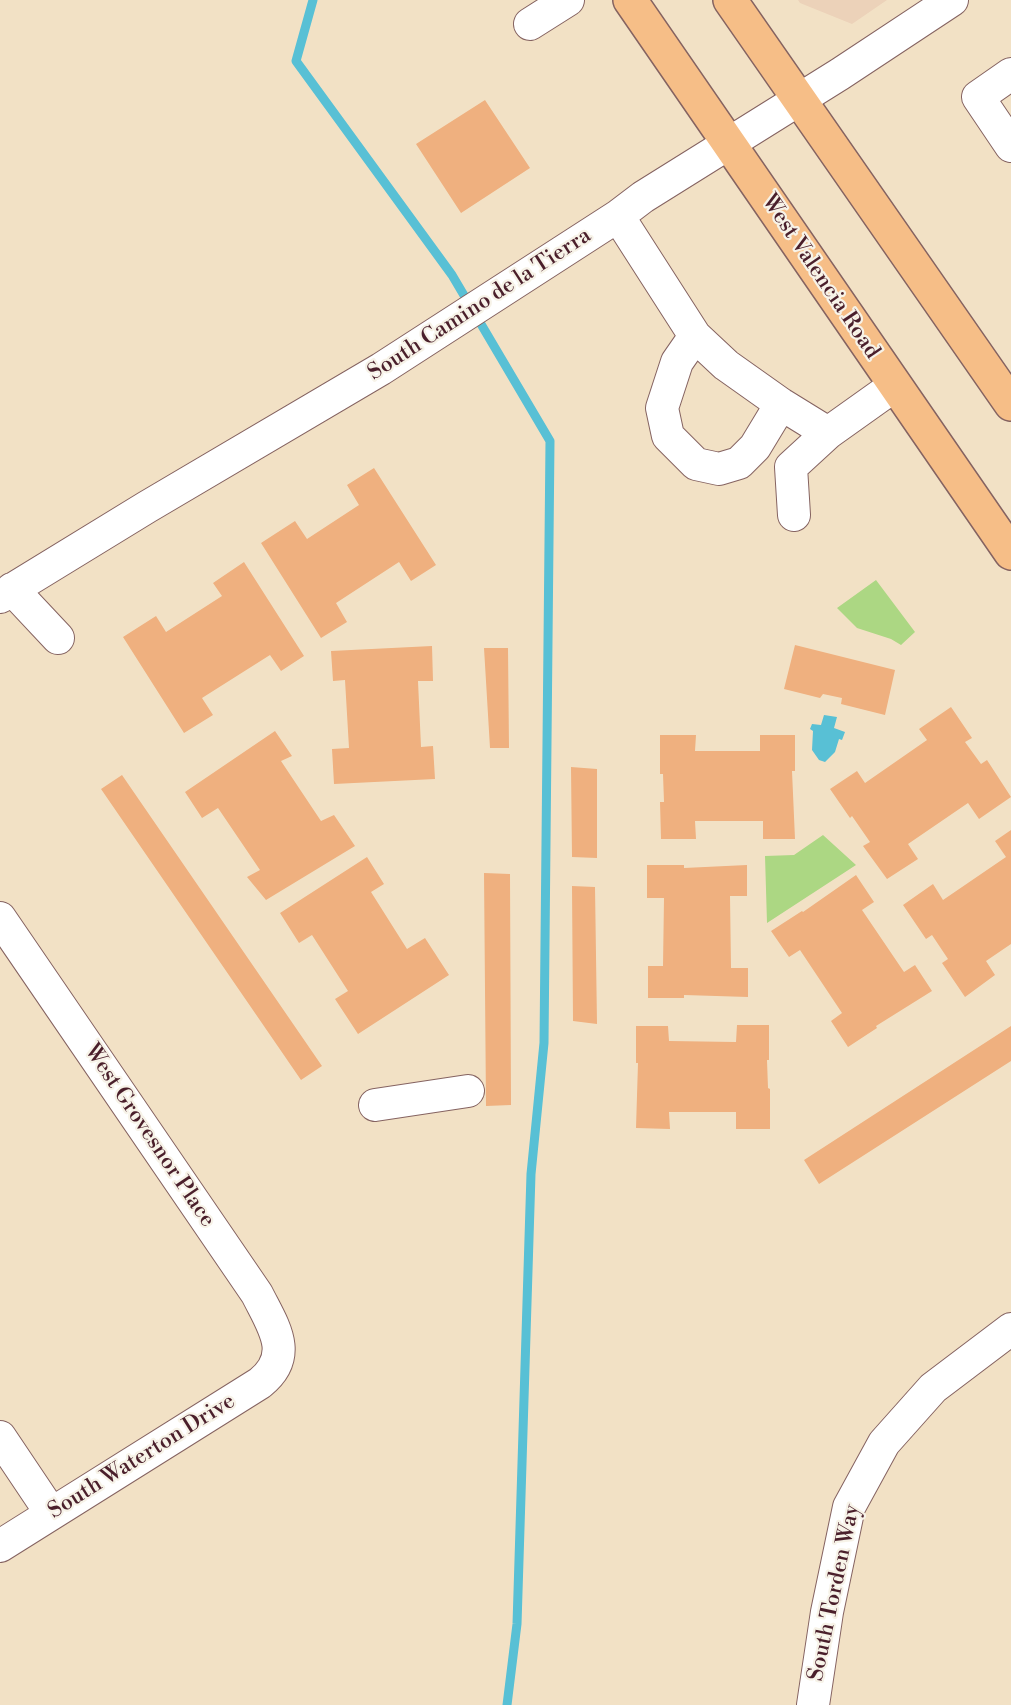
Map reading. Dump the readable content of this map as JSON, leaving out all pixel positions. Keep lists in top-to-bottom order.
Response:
{
  "streets": {
    "main road": ["West Valencia Road"],
    "street": [
      "South Camino de la Tierra",
      "West Grovesnor Place",
      "South Waterton Drive",
      "South Torden Way"
    ]
  },
  "crossings": [
    ["West Valencia Road", "South Camino de la Tierra"],
    ["West Grovesnor Place", "South Waterton Drive"]
  ]
}
